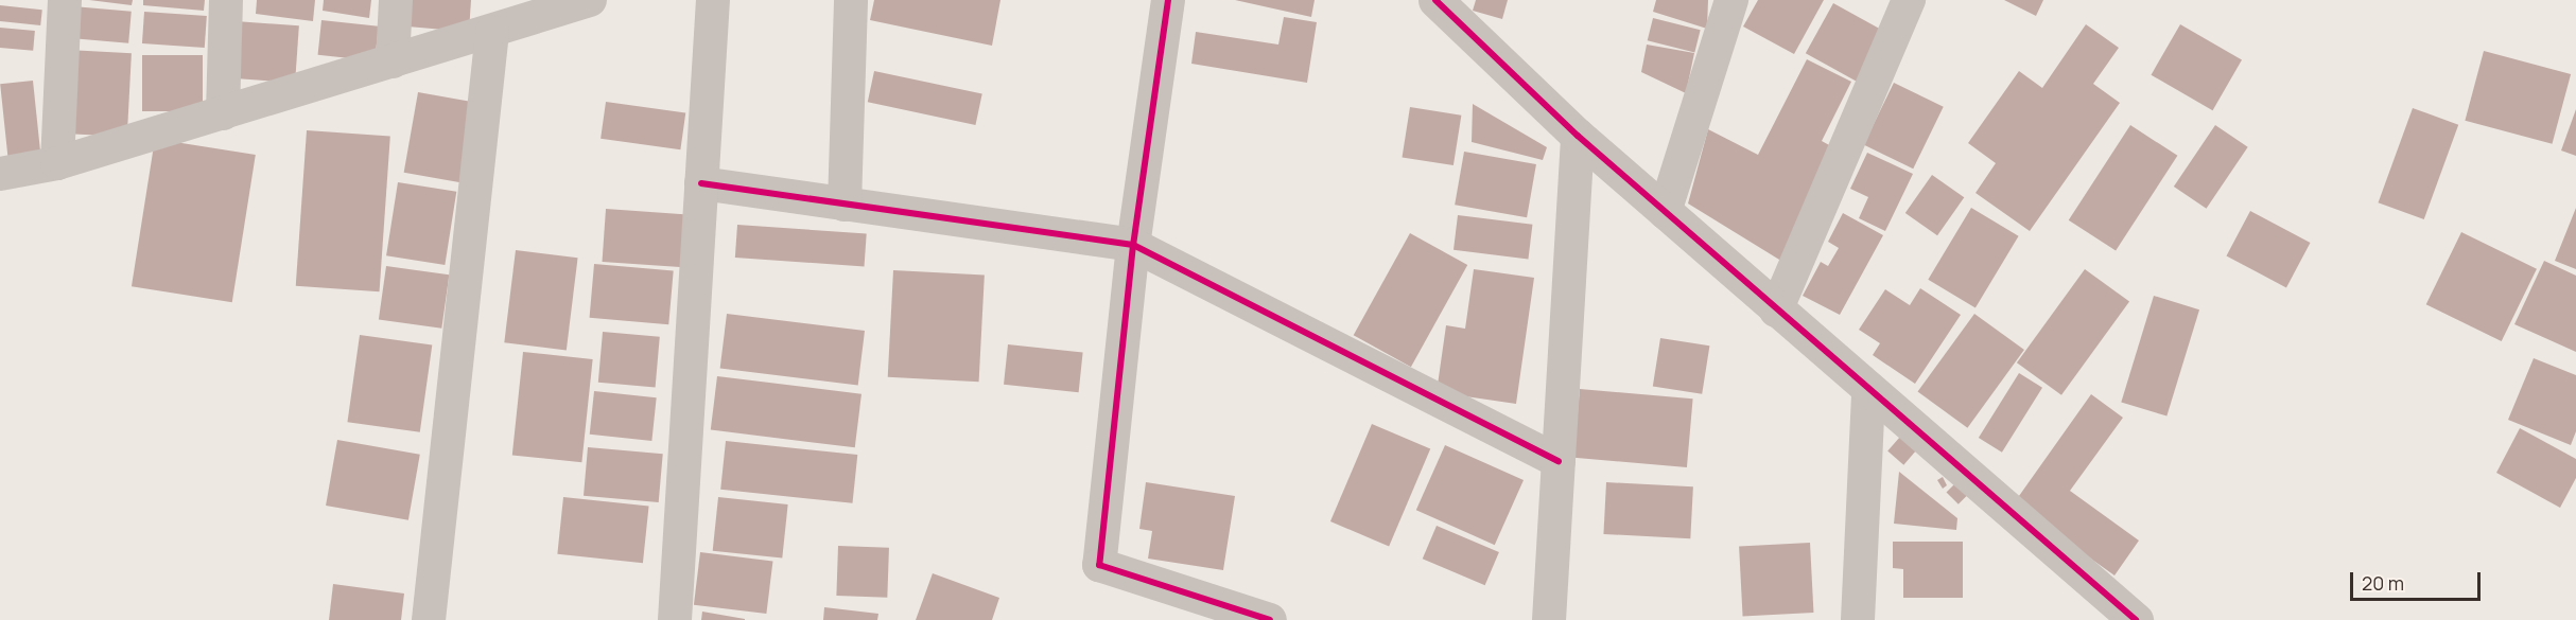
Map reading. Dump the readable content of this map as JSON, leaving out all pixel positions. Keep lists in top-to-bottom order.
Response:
{
  "scale_bar": "20 m"
}
